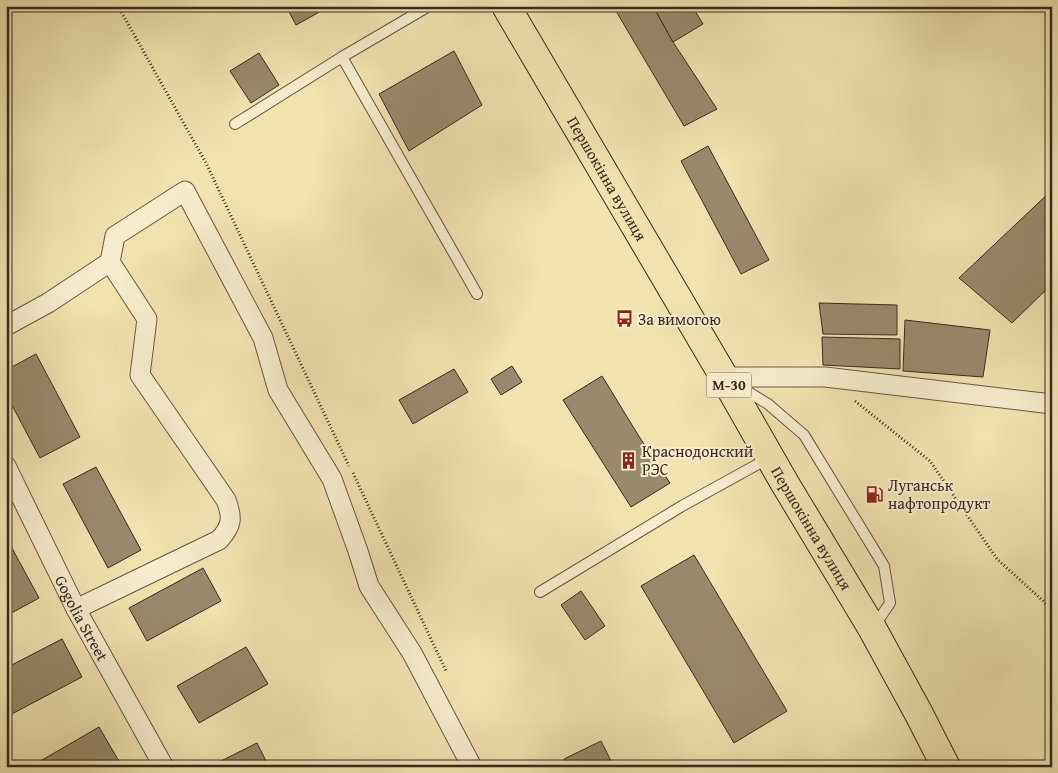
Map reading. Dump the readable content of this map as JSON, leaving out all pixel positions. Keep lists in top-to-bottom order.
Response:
{
  "streets": {
    "highway": ["Першокінна вулиця", "М-30"],
    "street": ["Gogolia Street"]
  },
  "places": {
    "bus stop": ["За вимогою"],
    "building": ["Краснодонский РЭС"],
    "fuel station": ["Луганськ нафтопродукт"]
  }
}
